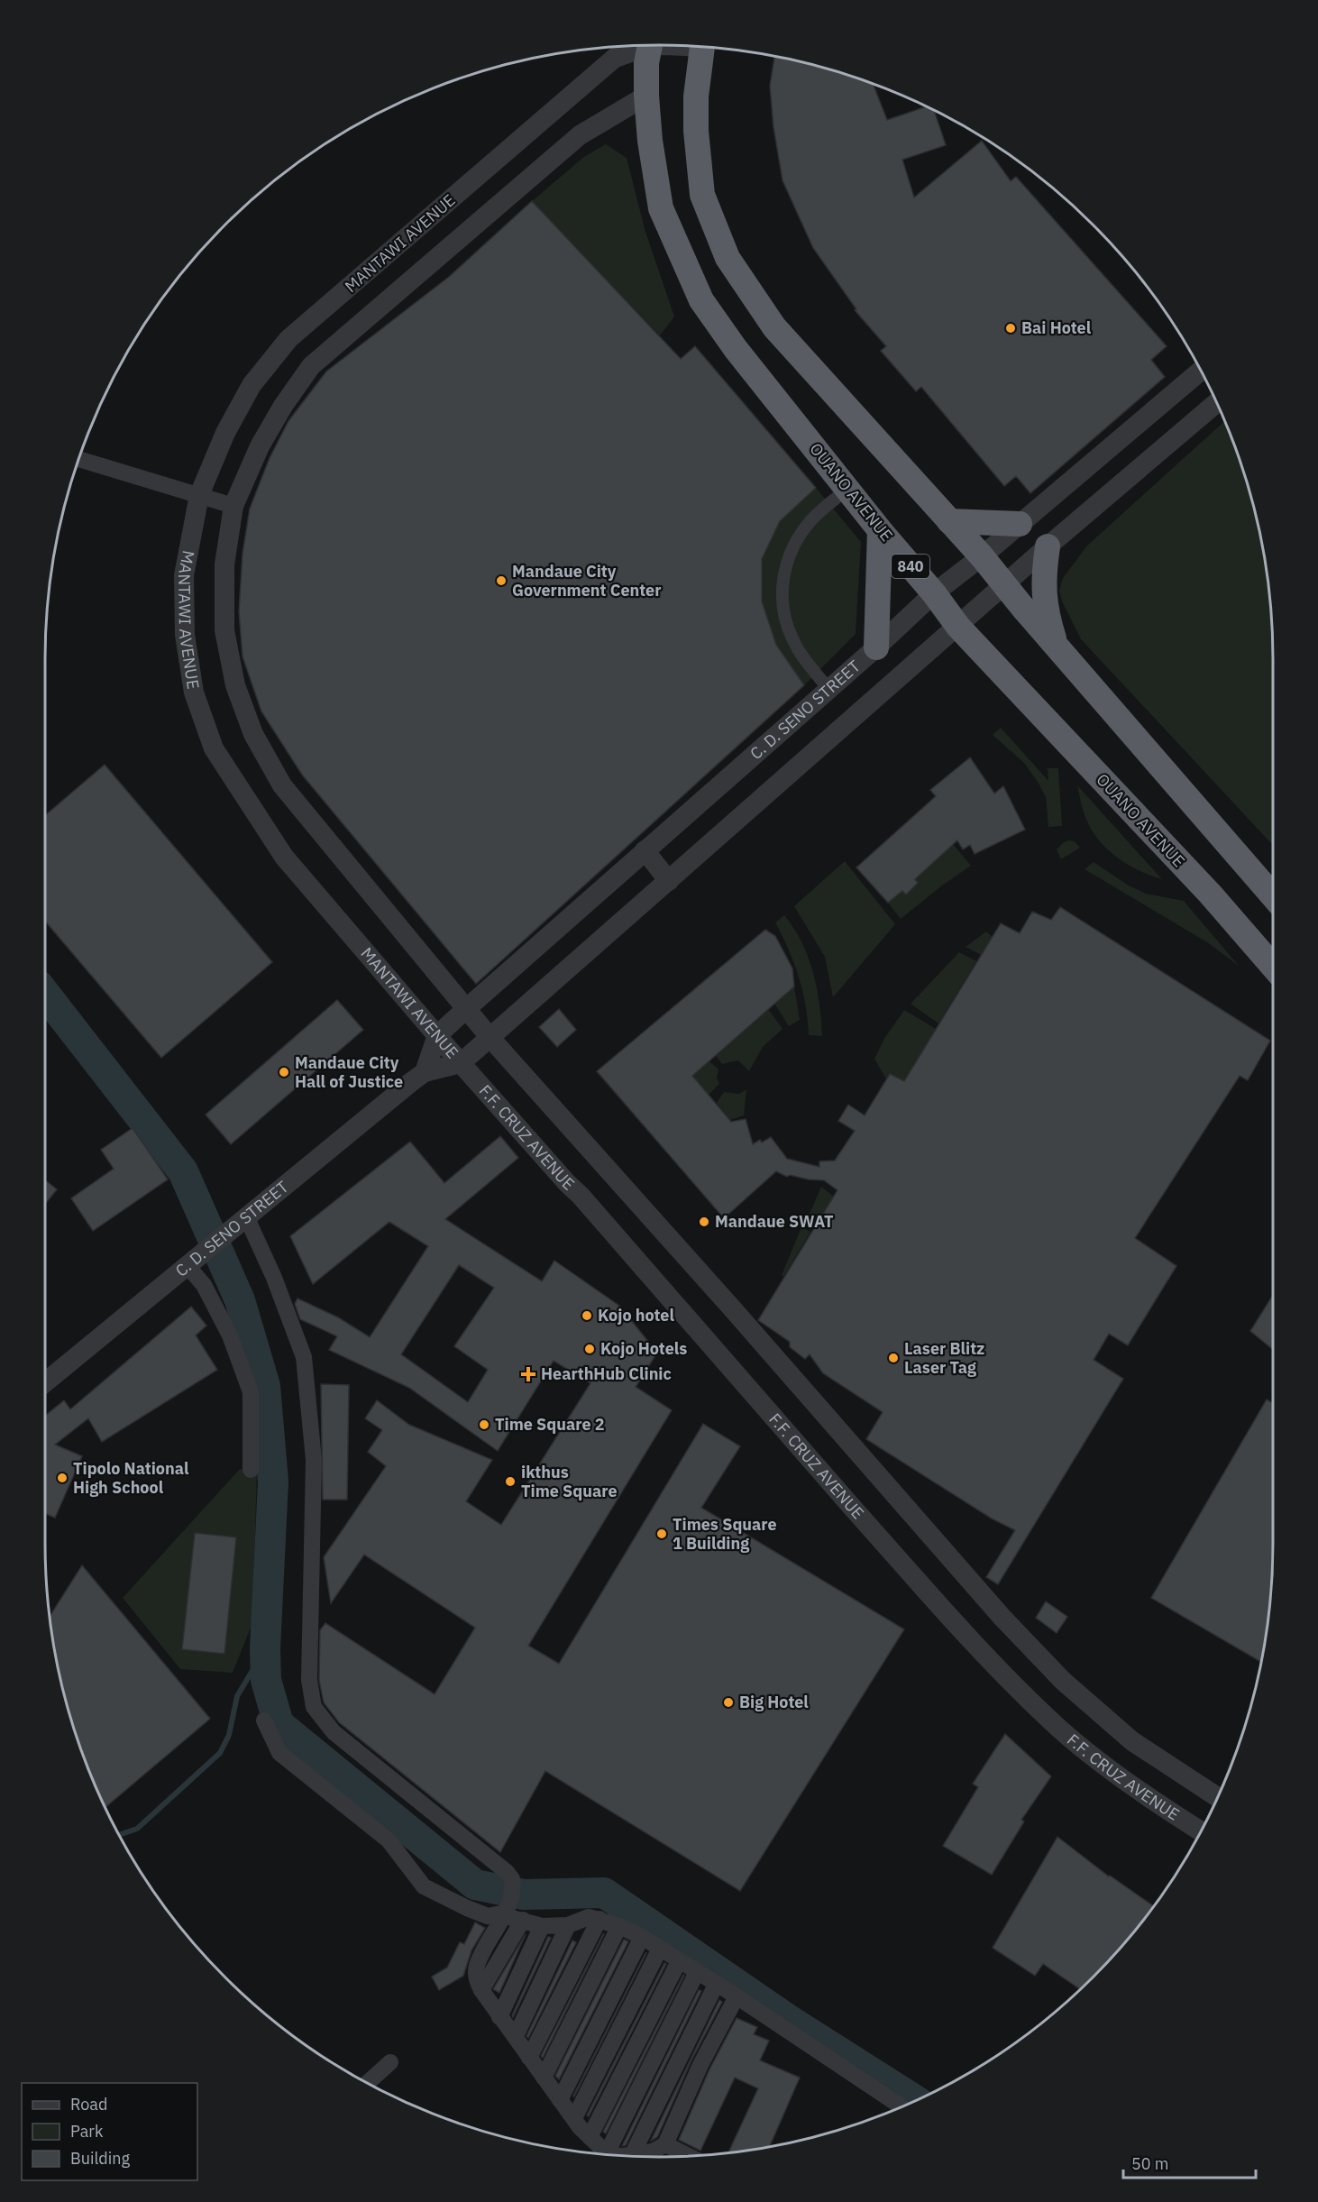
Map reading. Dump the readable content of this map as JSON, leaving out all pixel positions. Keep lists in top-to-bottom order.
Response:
{
  "streets": {
    "highway": ["OUANO AVENUE", "840"],
    "street": ["MANTAWI AVENUE", "C. D. SENO STREET", "F.F. CRUZ AVENUE"]
  },
  "crossings": [
    ["MANTAWI AVENUE", "OUANO AVENUE"],
    ["MANTAWI AVENUE", "C. D. SENO STREET"],
    ["MANTAWI AVENUE", "F.F. CRUZ AVENUE"],
    ["OUANO AVENUE", "C. D. SENO STREET"],
    ["C. D. SENO STREET", "F.F. CRUZ AVENUE"]
  ],
  "places": {
    "other": [
      "Bai Hotel",
      "Mandaue City Government Center",
      "Mandaue City Hall of Justice",
      "Mandaue SWAT",
      "Kojo hotel",
      "Kojo Hotels",
      "Laser Blitz Laser Tag",
      "Time Square 2",
      "Tipolo National High School",
      "ikthus Time Square",
      "Times Square 1 Building",
      "Big Hotel"
    ],
    "health": ["HearthHub Clinic"]
  },
  "legend": ["Road", "Park", "Building"],
  "scale_bar": "50 m"
}
